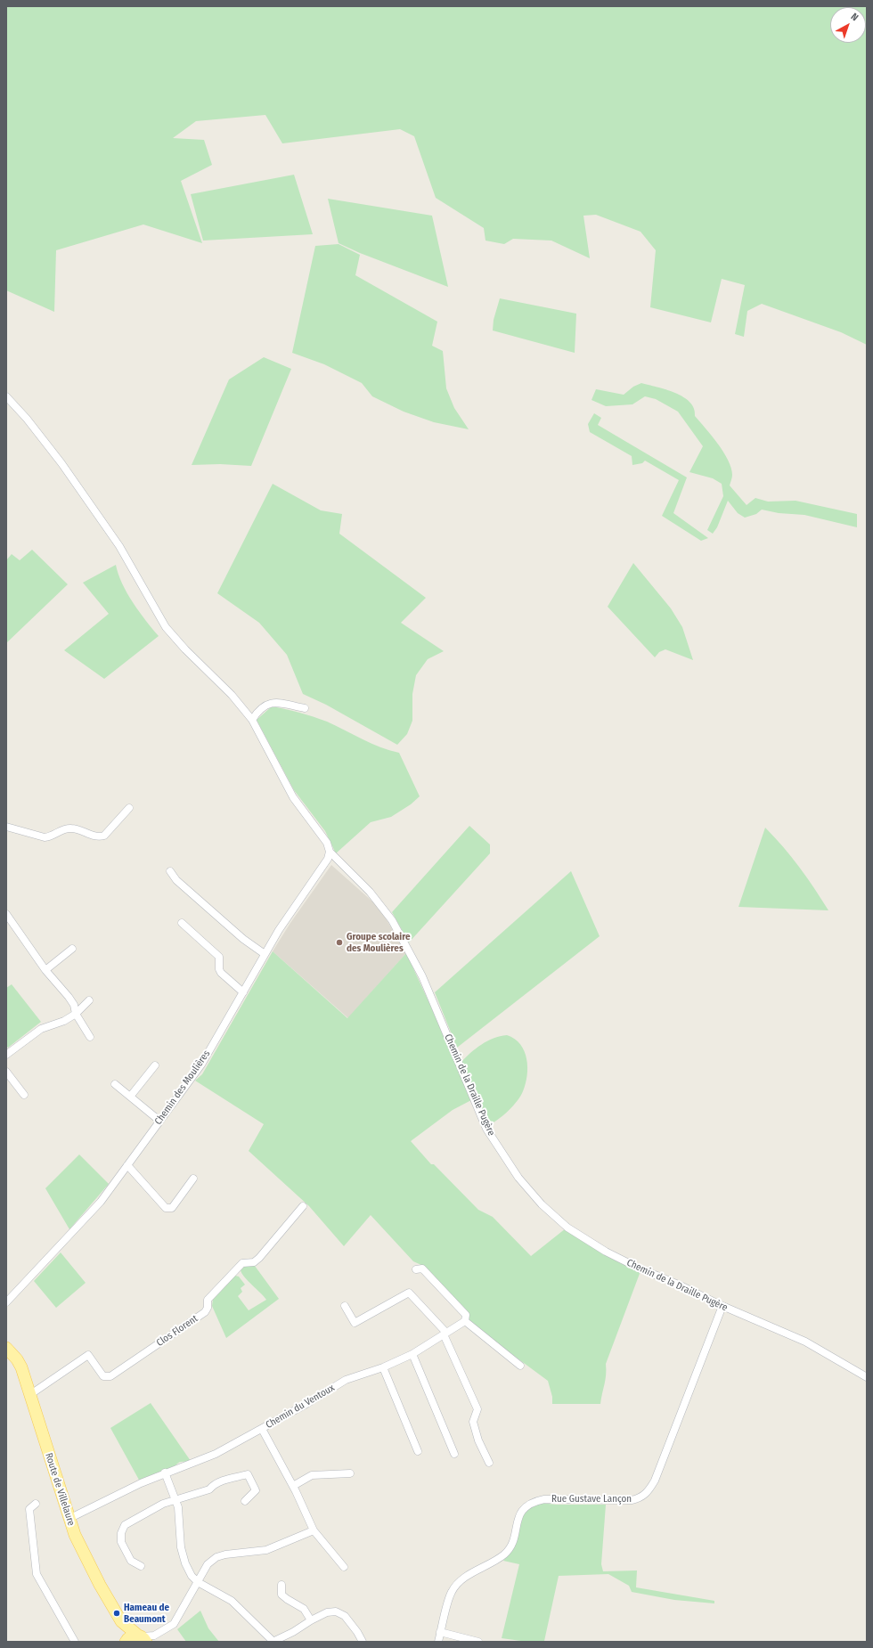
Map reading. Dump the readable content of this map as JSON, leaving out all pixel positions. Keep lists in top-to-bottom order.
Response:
{
  "streets": {
    "main road": ["Route de Villelaure"],
    "street": [
      "Chemin de la Draille Pugère",
      "Chemin des Moulières",
      "Clos Florent",
      "Chemin du Ventoux",
      "Rue Gustave Lançon"
    ]
  },
  "crossings": [
    ["Chemin de la Draille Pugère", "Chemin des Moulières"],
    ["Chemin de la Draille Pugère", "Rue Gustave Lançon"],
    ["Clos Florent", "Route de Villelaure"],
    ["Chemin du Ventoux", "Route de Villelaure"]
  ],
  "places": ["Groupe scolaire des Moulières", "Hameau de Beaumont"],
  "north": "top right"
}
